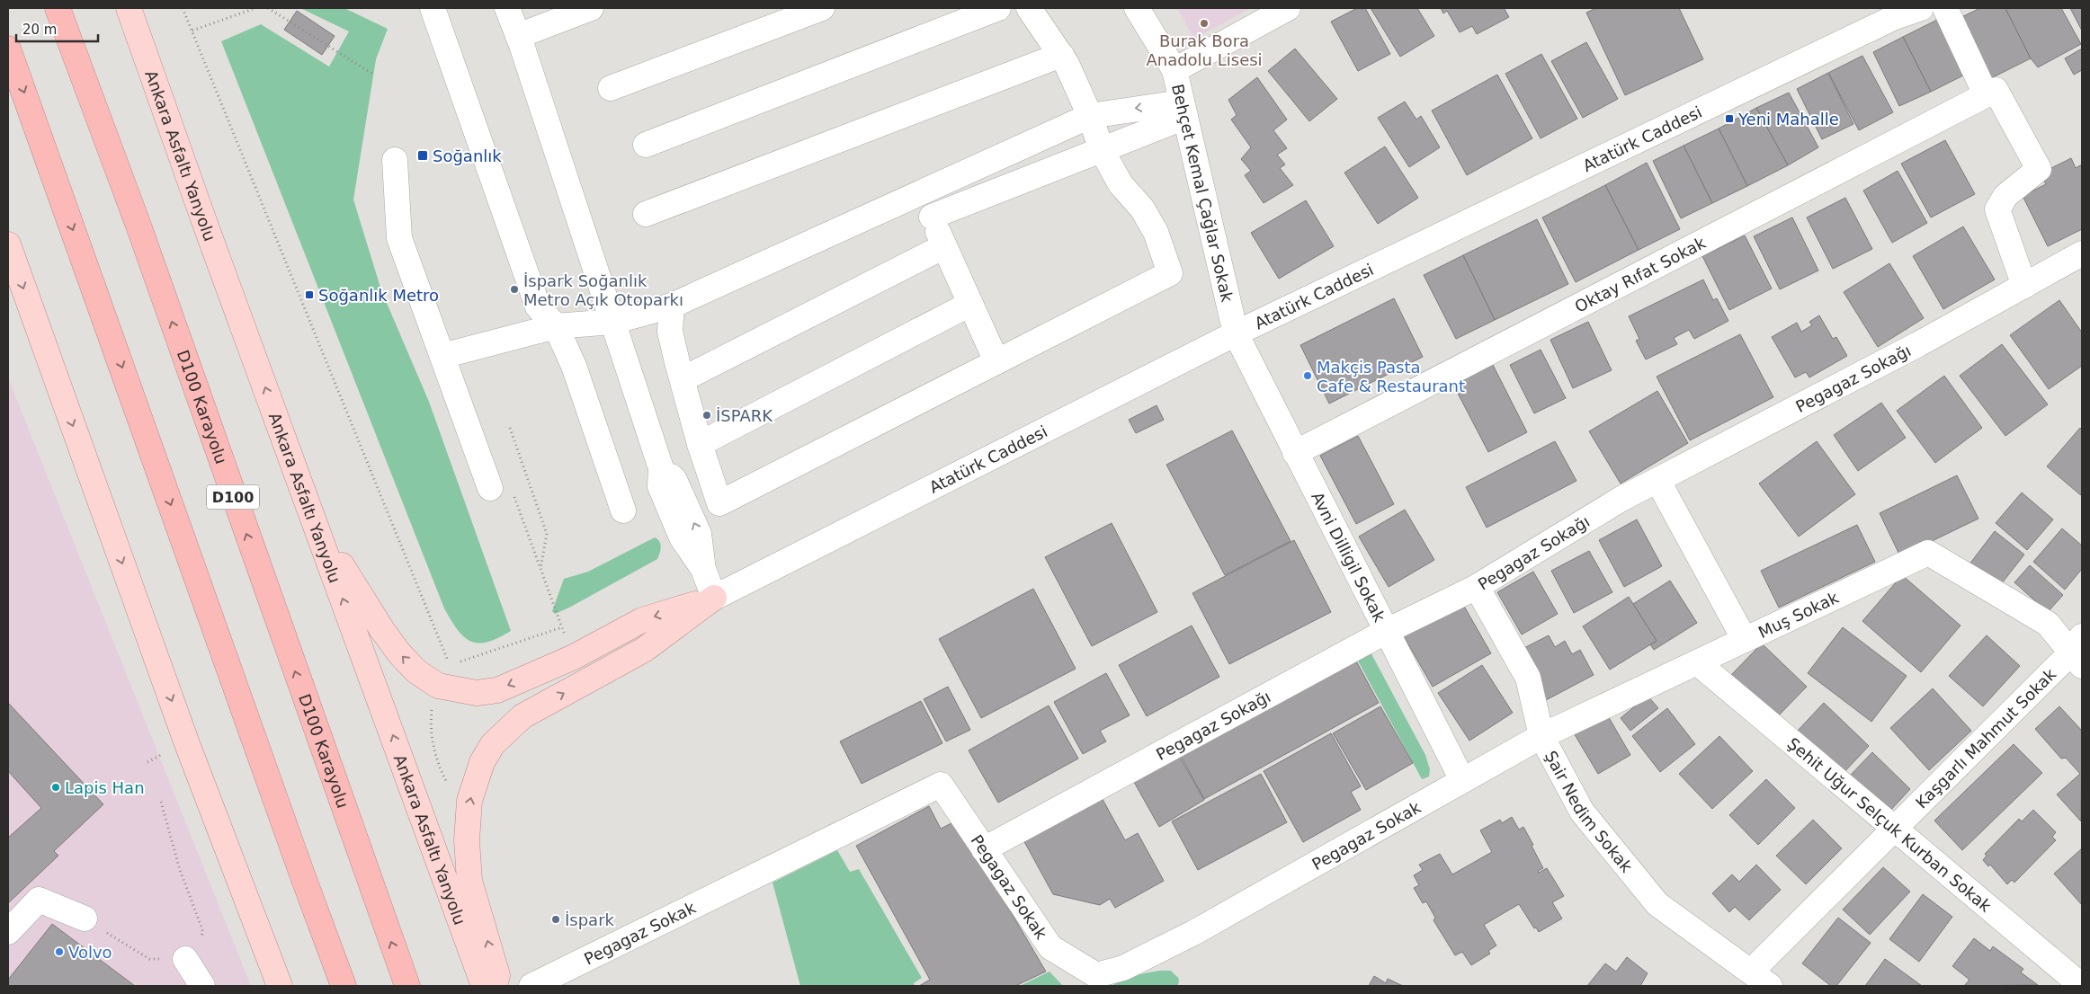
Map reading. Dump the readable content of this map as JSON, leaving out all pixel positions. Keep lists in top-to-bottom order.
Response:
{
  "streets": {
    "highway": ["D100 Karayolu", "D100"],
    "main road": ["Ankara Asfaltı Yanyolu"],
    "street": [
      "Atatürk Caddesi",
      "Behçet Kemal Çağlar Sokak",
      "Oktay Rıfat Sokak",
      "Pegagaz Sokağı",
      "Avni Dilligil Sokak",
      "Muş Sokak",
      "Kaşgarlı Mahmut Sokak",
      "Şair Nedim Sokak",
      "Şehit Uğur Selçuk Kurban Sokak",
      "Pegagaz Sokak"
    ]
  },
  "crossings": [
    ["Atatürk Caddesi", "Behçet Kemal Çağlar Sokak"],
    ["Atatürk Caddesi", "Avni Dilligil Sokak"],
    ["Behçet Kemal Çağlar Sokak", "Avni Dilligil Sokak"],
    ["Oktay Rıfat Sokak", "Avni Dilligil Sokak"],
    ["Pegagaz Sokağı", "Avni Dilligil Sokak"],
    ["Pegagaz Sokağı", "Şair Nedim Sokak"],
    ["Pegagaz Sokağı", "Pegagaz Sokak"],
    ["Avni Dilligil Sokak", "Pegagaz Sokak"],
    ["Muş Sokak", "Kaşgarlı Mahmut Sokak"],
    ["Muş Sokak", "Şair Nedim Sokak"],
    ["Muş Sokak", "Şehit Uğur Selçuk Kurban Sokak"],
    ["Muş Sokak", "Pegagaz Sokak"],
    ["Kaşgarlı Mahmut Sokak", "Şair Nedim Sokak"],
    ["Kaşgarlı Mahmut Sokak", "Şehit Uğur Selçuk Kurban Sokak"],
    ["Şair Nedim Sokak", "Pegagaz Sokak"]
  ],
  "places": {
    "other": [
      "Burak Bora Anadolu Lisesi",
      "İspark Soğanlık Metro Açık Otoparkı",
      "Makçis Pasta Cafe & Restaurant",
      "İSPARK",
      "Lapis Han",
      "İspark",
      "Volvo"
    ],
    "transit": ["Yeni Mahalle", "Soğanlık", "Soğanlık Metro"]
  },
  "scale_bar": "20 m"
}
